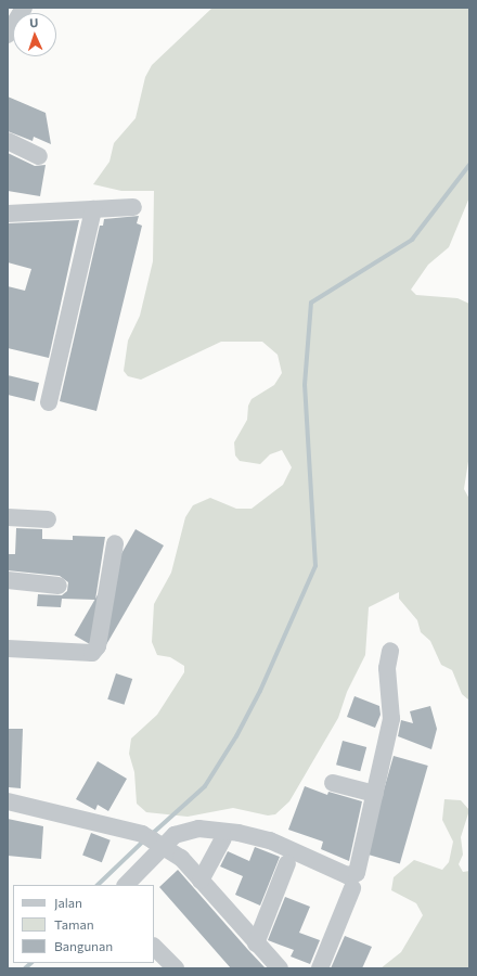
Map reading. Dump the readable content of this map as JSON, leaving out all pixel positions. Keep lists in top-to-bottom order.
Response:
{
  "legend": ["Jalan", "Taman", "Bangunan"],
  "north": "top"
}
